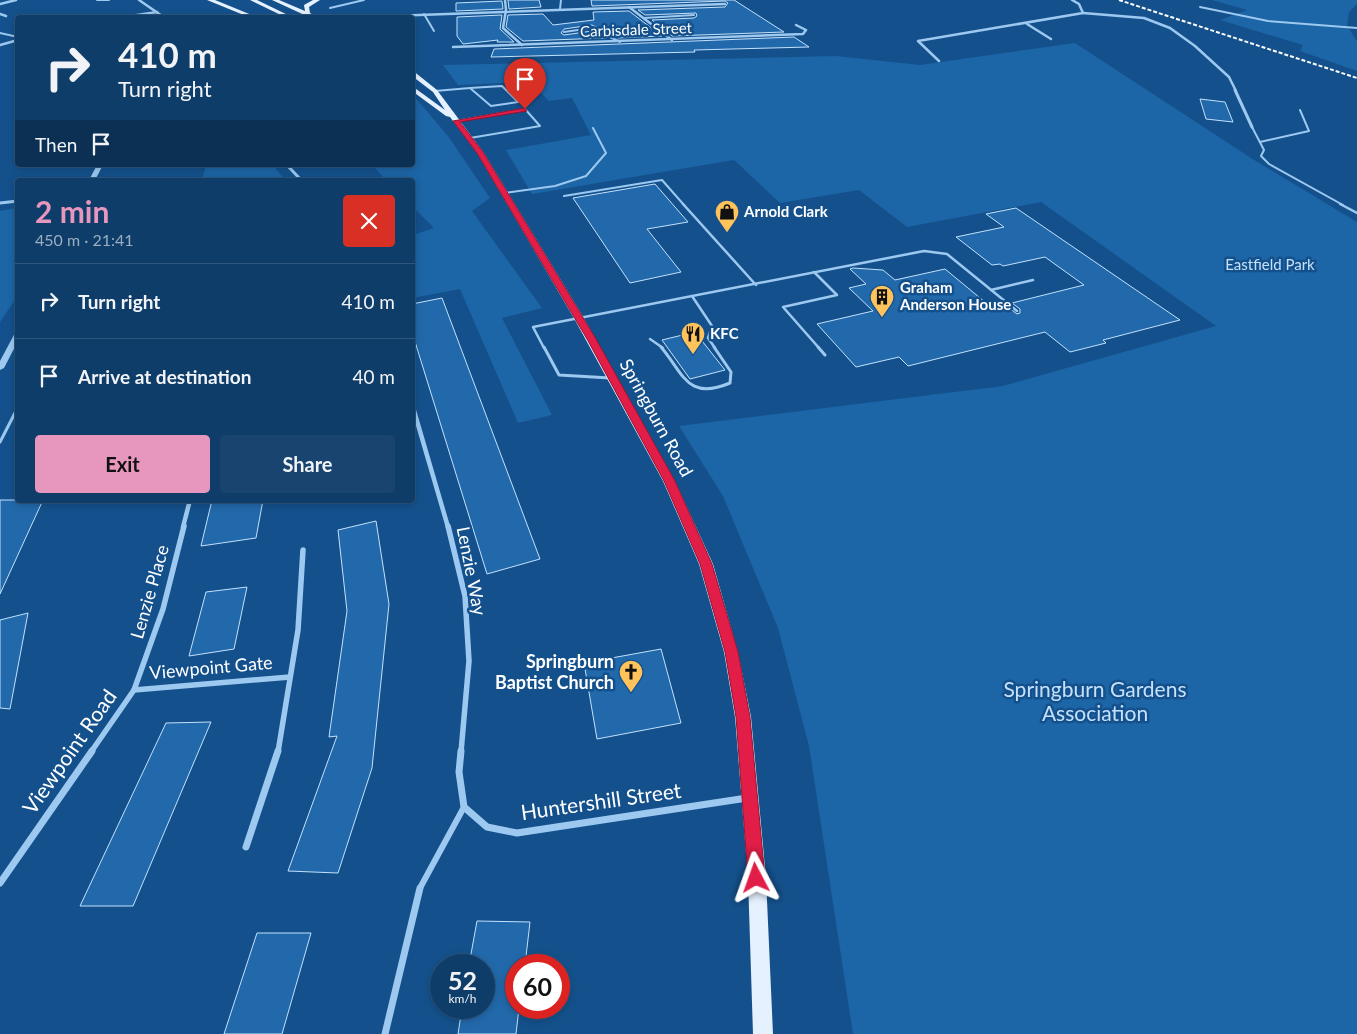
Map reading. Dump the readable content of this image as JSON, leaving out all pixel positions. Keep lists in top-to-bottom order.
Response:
{
  "streets": {
    "main road": ["Springburn Road"],
    "street": [
      "Carbisdale Street",
      "Lenzie Way",
      "Lenzie Place",
      "Viewpoint Gate",
      "Viewpoint Road",
      "Huntershill Street"
    ]
  },
  "crossings": [
    ["Springburn Road", "Huntershill Street"],
    ["Lenzie Way", "Huntershill Street"],
    ["Lenzie Place", "Viewpoint Gate"],
    ["Lenzie Place", "Viewpoint Road"],
    ["Viewpoint Gate", "Viewpoint Road"]
  ],
  "parks": ["Eastfield Park", "Springburn Gardens Association"],
  "places": {
    "shop": ["Arnold Clark"],
    "building": ["Graham Anderson House"],
    "restaurant": ["KFC"],
    "church": ["Springburn Baptist Church"]
  },
  "page": {
    "turn": ["410 m", "Turn right"],
    "then": "Then",
    "heading": ["2 min", "450 m · 21:41"],
    "list": [
      {
        "name": "Turn right",
        "value": "410 m"
      },
      {
        "name": "Arrive at destination",
        "value": "40 m"
      }
    ],
    "buttons": ["Exit", "Share"],
    "speed": "52 km/h",
    "limit": "60"
  }
}
